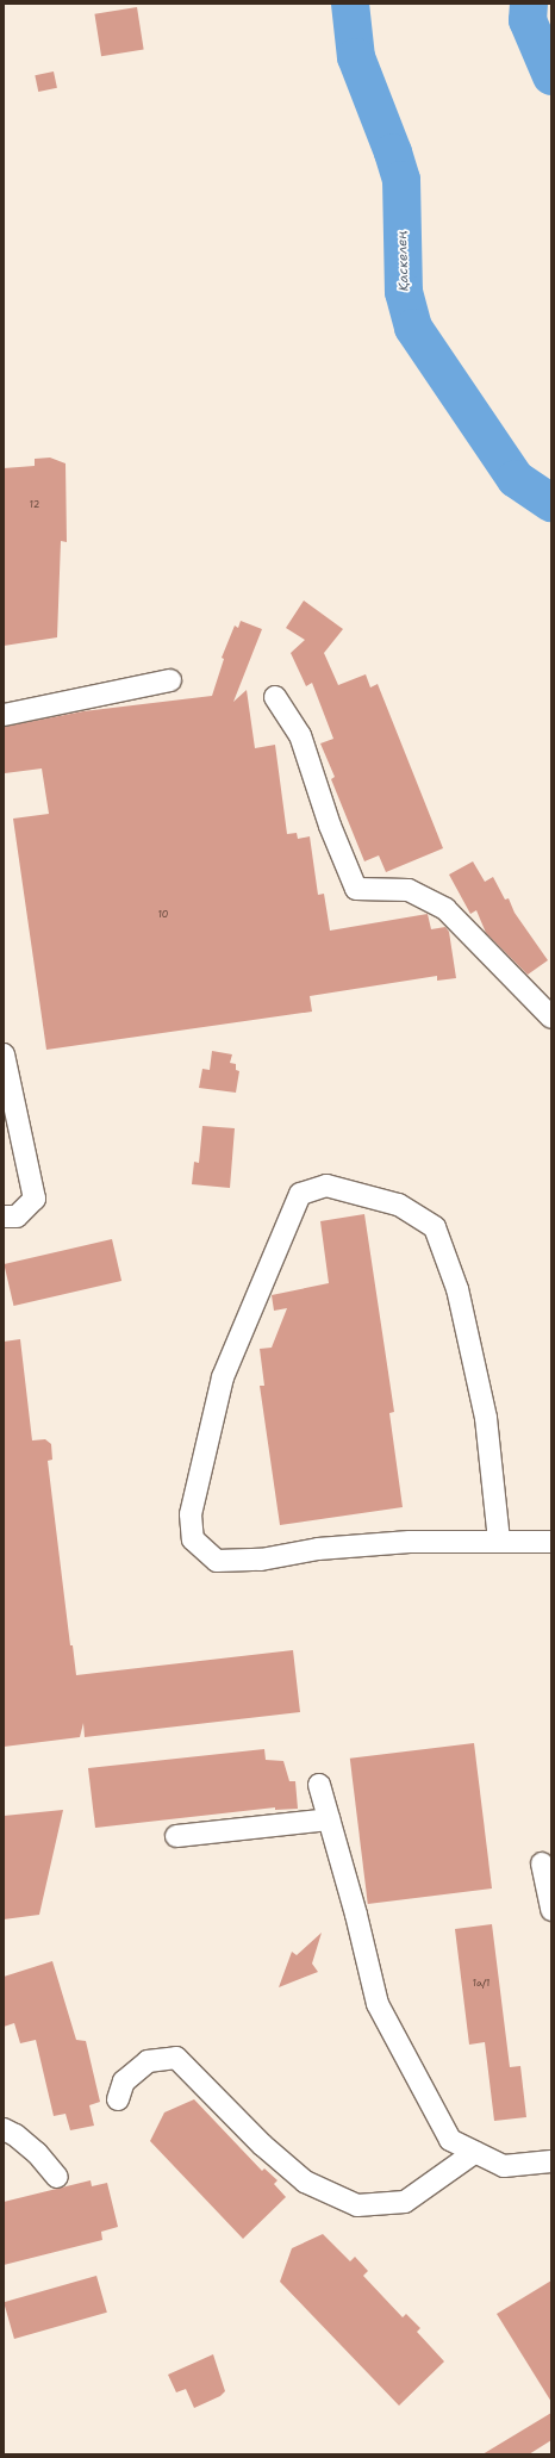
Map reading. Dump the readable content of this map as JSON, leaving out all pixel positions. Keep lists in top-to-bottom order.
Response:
{
  "water": ["Қаскелең"],
  "house_numbers": ["12", "10", "1а/1"]
}
